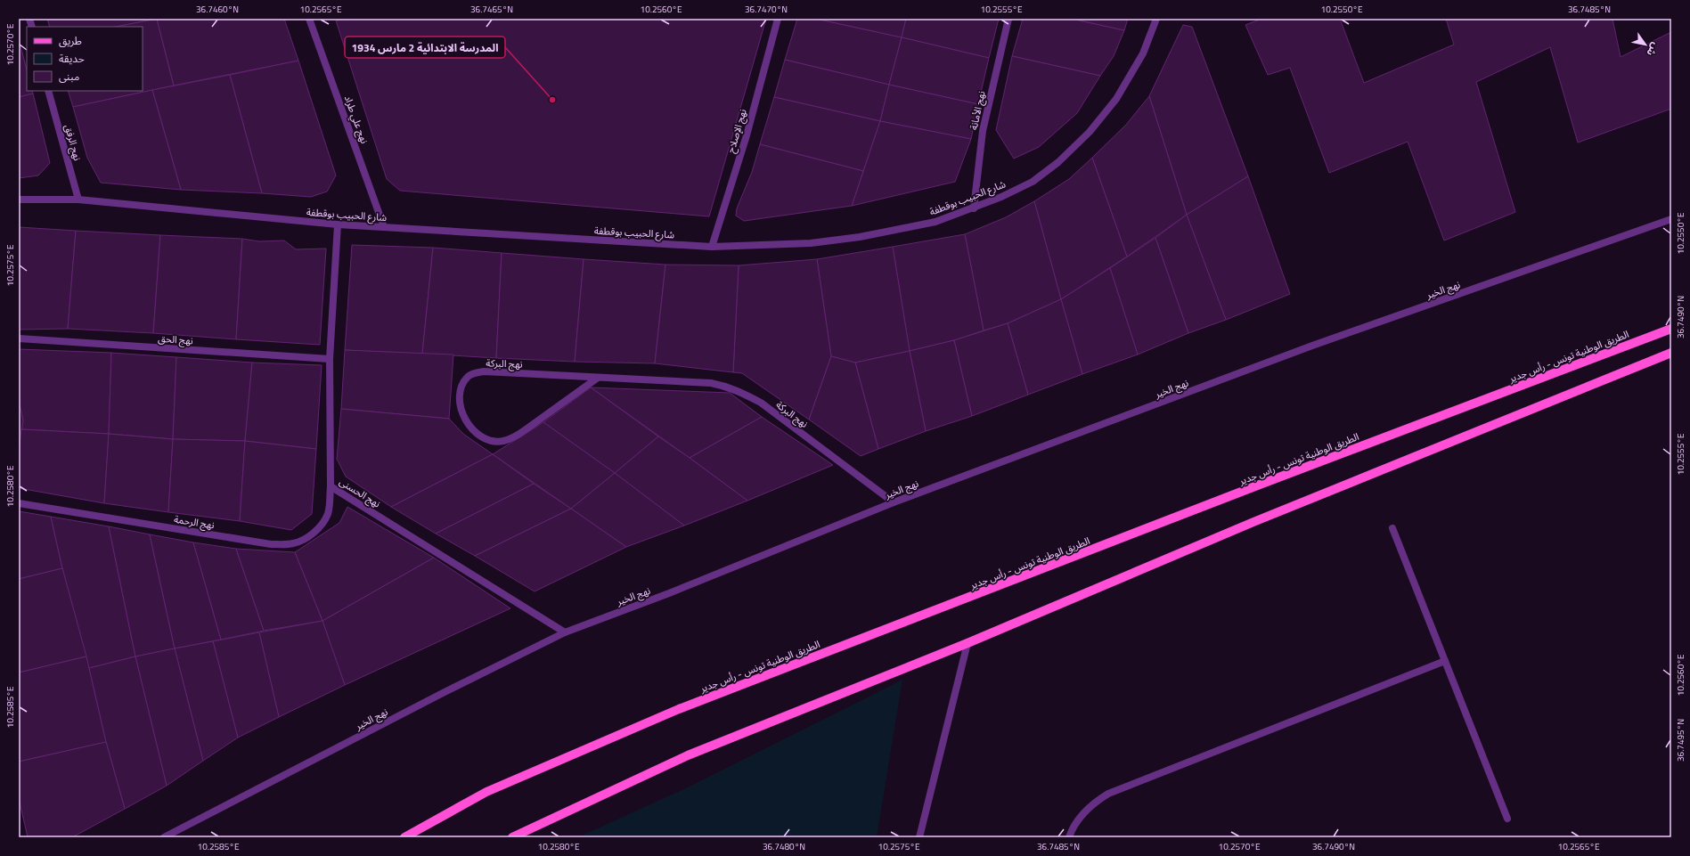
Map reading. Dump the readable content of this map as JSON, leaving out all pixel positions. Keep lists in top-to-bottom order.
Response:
{
  "streets": {
    "main road": ["الطريق الوطنية تونس - رأس جدير"],
    "street": [
      "نهج الأمانة",
      "نهج علي طراد",
      "نهج الإصلاح",
      "نهج الرفق",
      "شارع الحبيب بوقطفة",
      "نهج الخير",
      "نهج الحق",
      "نهج البركة",
      "نهج الحسنى",
      "نهج الرحمة"
    ]
  },
  "crossings": [
    ["نهج الأمانة", "شارع الحبيب بوقطفة"],
    ["نهج علي طراد", "شارع الحبيب بوقطفة"],
    ["نهج الإصلاح", "شارع الحبيب بوقطفة"],
    ["نهج الرفق", "شارع الحبيب بوقطفة"],
    ["شارع الحبيب بوقطفة", "نهج الحسنى"],
    ["نهج الخير", "نهج البركة"],
    ["نهج الخير", "نهج الحسنى"],
    ["نهج الحق", "نهج الحسنى"],
    ["نهج الحسنى", "نهج الرحمة"]
  ],
  "places": ["المدرسة الابتدائية 2 مارس 1934"],
  "legend": ["طريق", "حديقة", "مبنى"],
  "north": "bottom right",
  "coordinates": [
    "36.7460°N",
    "10.2565°E",
    "36.7465°N",
    "10.2560°E",
    "36.7470°N",
    "10.2555°E",
    "10.2550°E",
    "36.7485°N",
    "10.2570°E",
    "10.2575°E",
    "36.7490°N",
    "10.2580°E",
    "10.2585°E",
    "36.7495°N",
    "36.7480°N"
  ]
}
